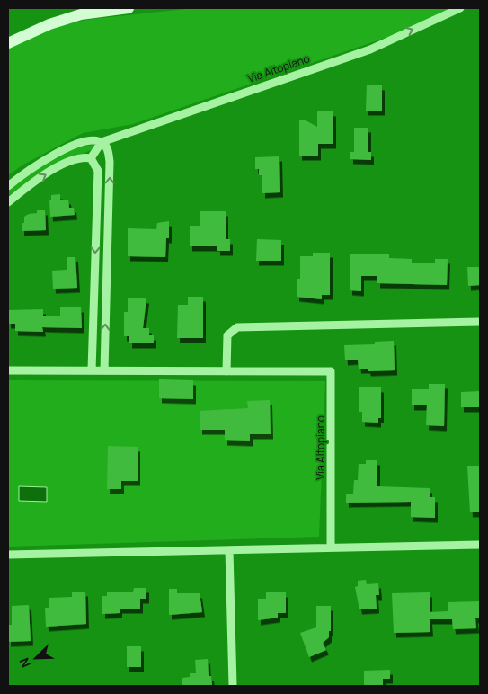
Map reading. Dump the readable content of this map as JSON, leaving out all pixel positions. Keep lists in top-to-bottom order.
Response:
{
  "streets": {
    "street": ["Via Altopiano"]
  },
  "one_way": ["Via Altopiano"],
  "north": "bottom left"
}
